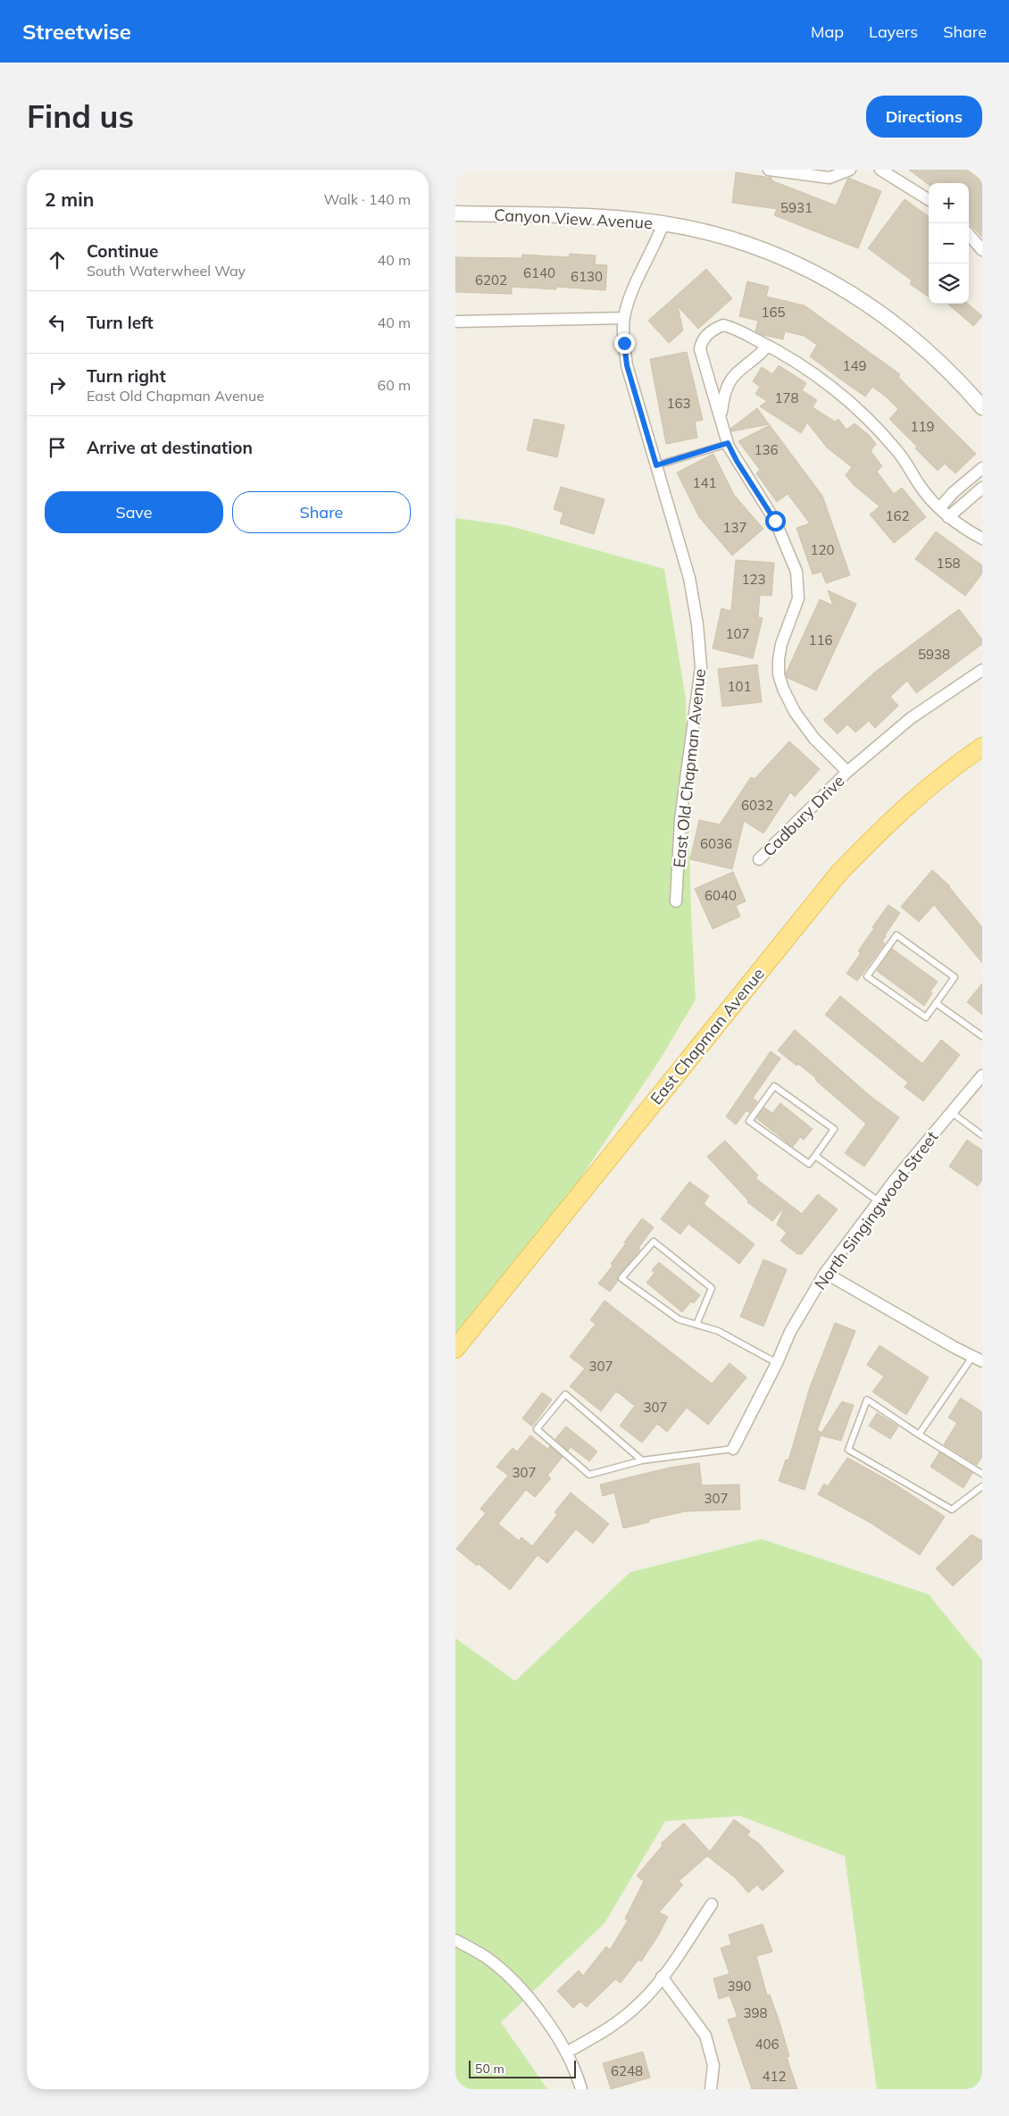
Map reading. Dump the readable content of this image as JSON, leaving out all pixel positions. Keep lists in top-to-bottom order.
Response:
{
  "streets": {
    "main road": ["East Chapman Avenue"],
    "street": [
      "Canyon View Avenue",
      "East Old Chapman Avenue",
      "Cadbury Drive",
      "North Singingwood Street"
    ]
  },
  "crossings": [
    ["Canyon View Avenue", "East Old Chapman Avenue"]
  ],
  "house_numbers": [
    "5931",
    "6140",
    "6130",
    "6202",
    "165",
    "149",
    "178",
    "163",
    "119",
    "136",
    "141",
    "162",
    "137",
    "120",
    "158",
    "123",
    "107",
    "116",
    "5938",
    "101",
    "6032",
    "6036",
    "6040",
    "307",
    "307",
    "307",
    "307",
    "390",
    "398",
    "406",
    "6248",
    "412"
  ],
  "scale_bar": "50 m",
  "page": {
    "header": "Streetwise",
    "nav": ["Map", "Layers", "Share"],
    "buttons": [
      "Directions",
      ["Save", "Share"]
    ],
    "title": "Find us",
    "heading": ["2 min", "Walk · 140 m"],
    "map_buttons": ["+", "−"],
    "list": [
      ["Continue", "South Waterwheel Way", "40 m"],
      ["Turn left", "40 m"],
      ["Turn right", "East Old Chapman Avenue", "60 m"],
      "Arrive at destination"
    ],
    "scale": "50 m"
  }
}
